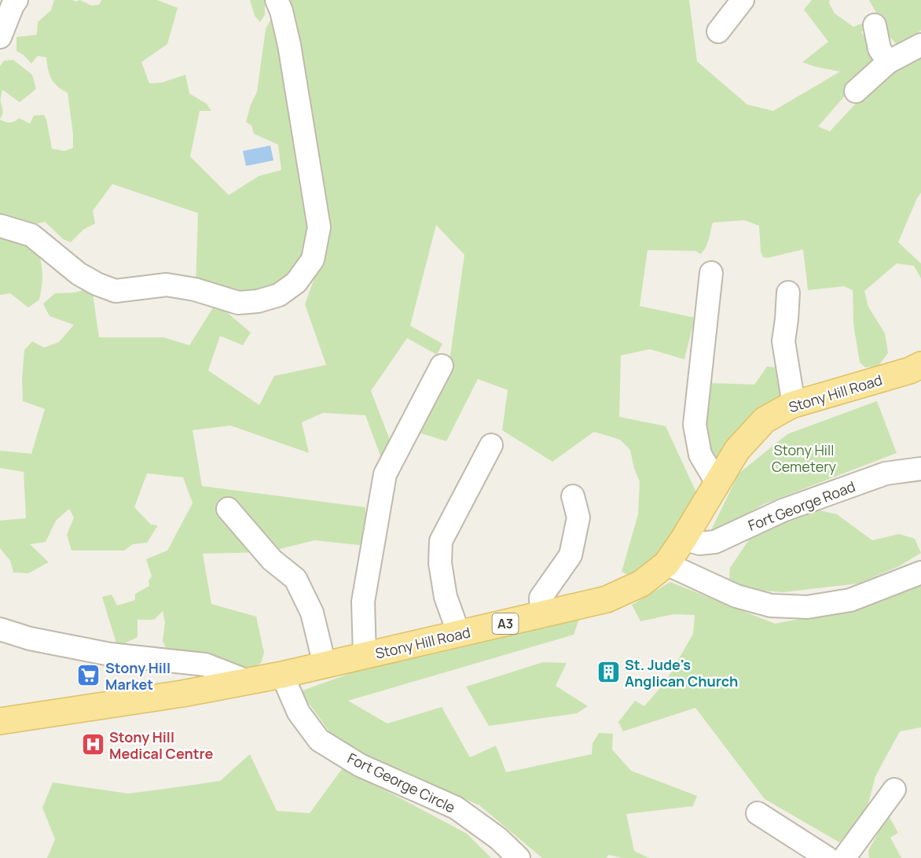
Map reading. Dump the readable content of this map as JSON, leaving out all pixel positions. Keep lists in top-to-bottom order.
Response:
{
  "streets": {
    "main road": ["Stony Hill Road", "A3"],
    "street": ["Fort George Road", "Fort George Circle"]
  },
  "crossings": [
    ["Stony Hill Road", "Fort George Road"],
    ["Stony Hill Road", "Fort George Circle"]
  ],
  "parks": ["Stony Hill Cemetery"],
  "places": {
    "building": ["St. Jude's Anglican Church"],
    "supermarket": ["Stony Hill Market"],
    "hospital": ["Stony Hill Medical Centre"]
  }
}
